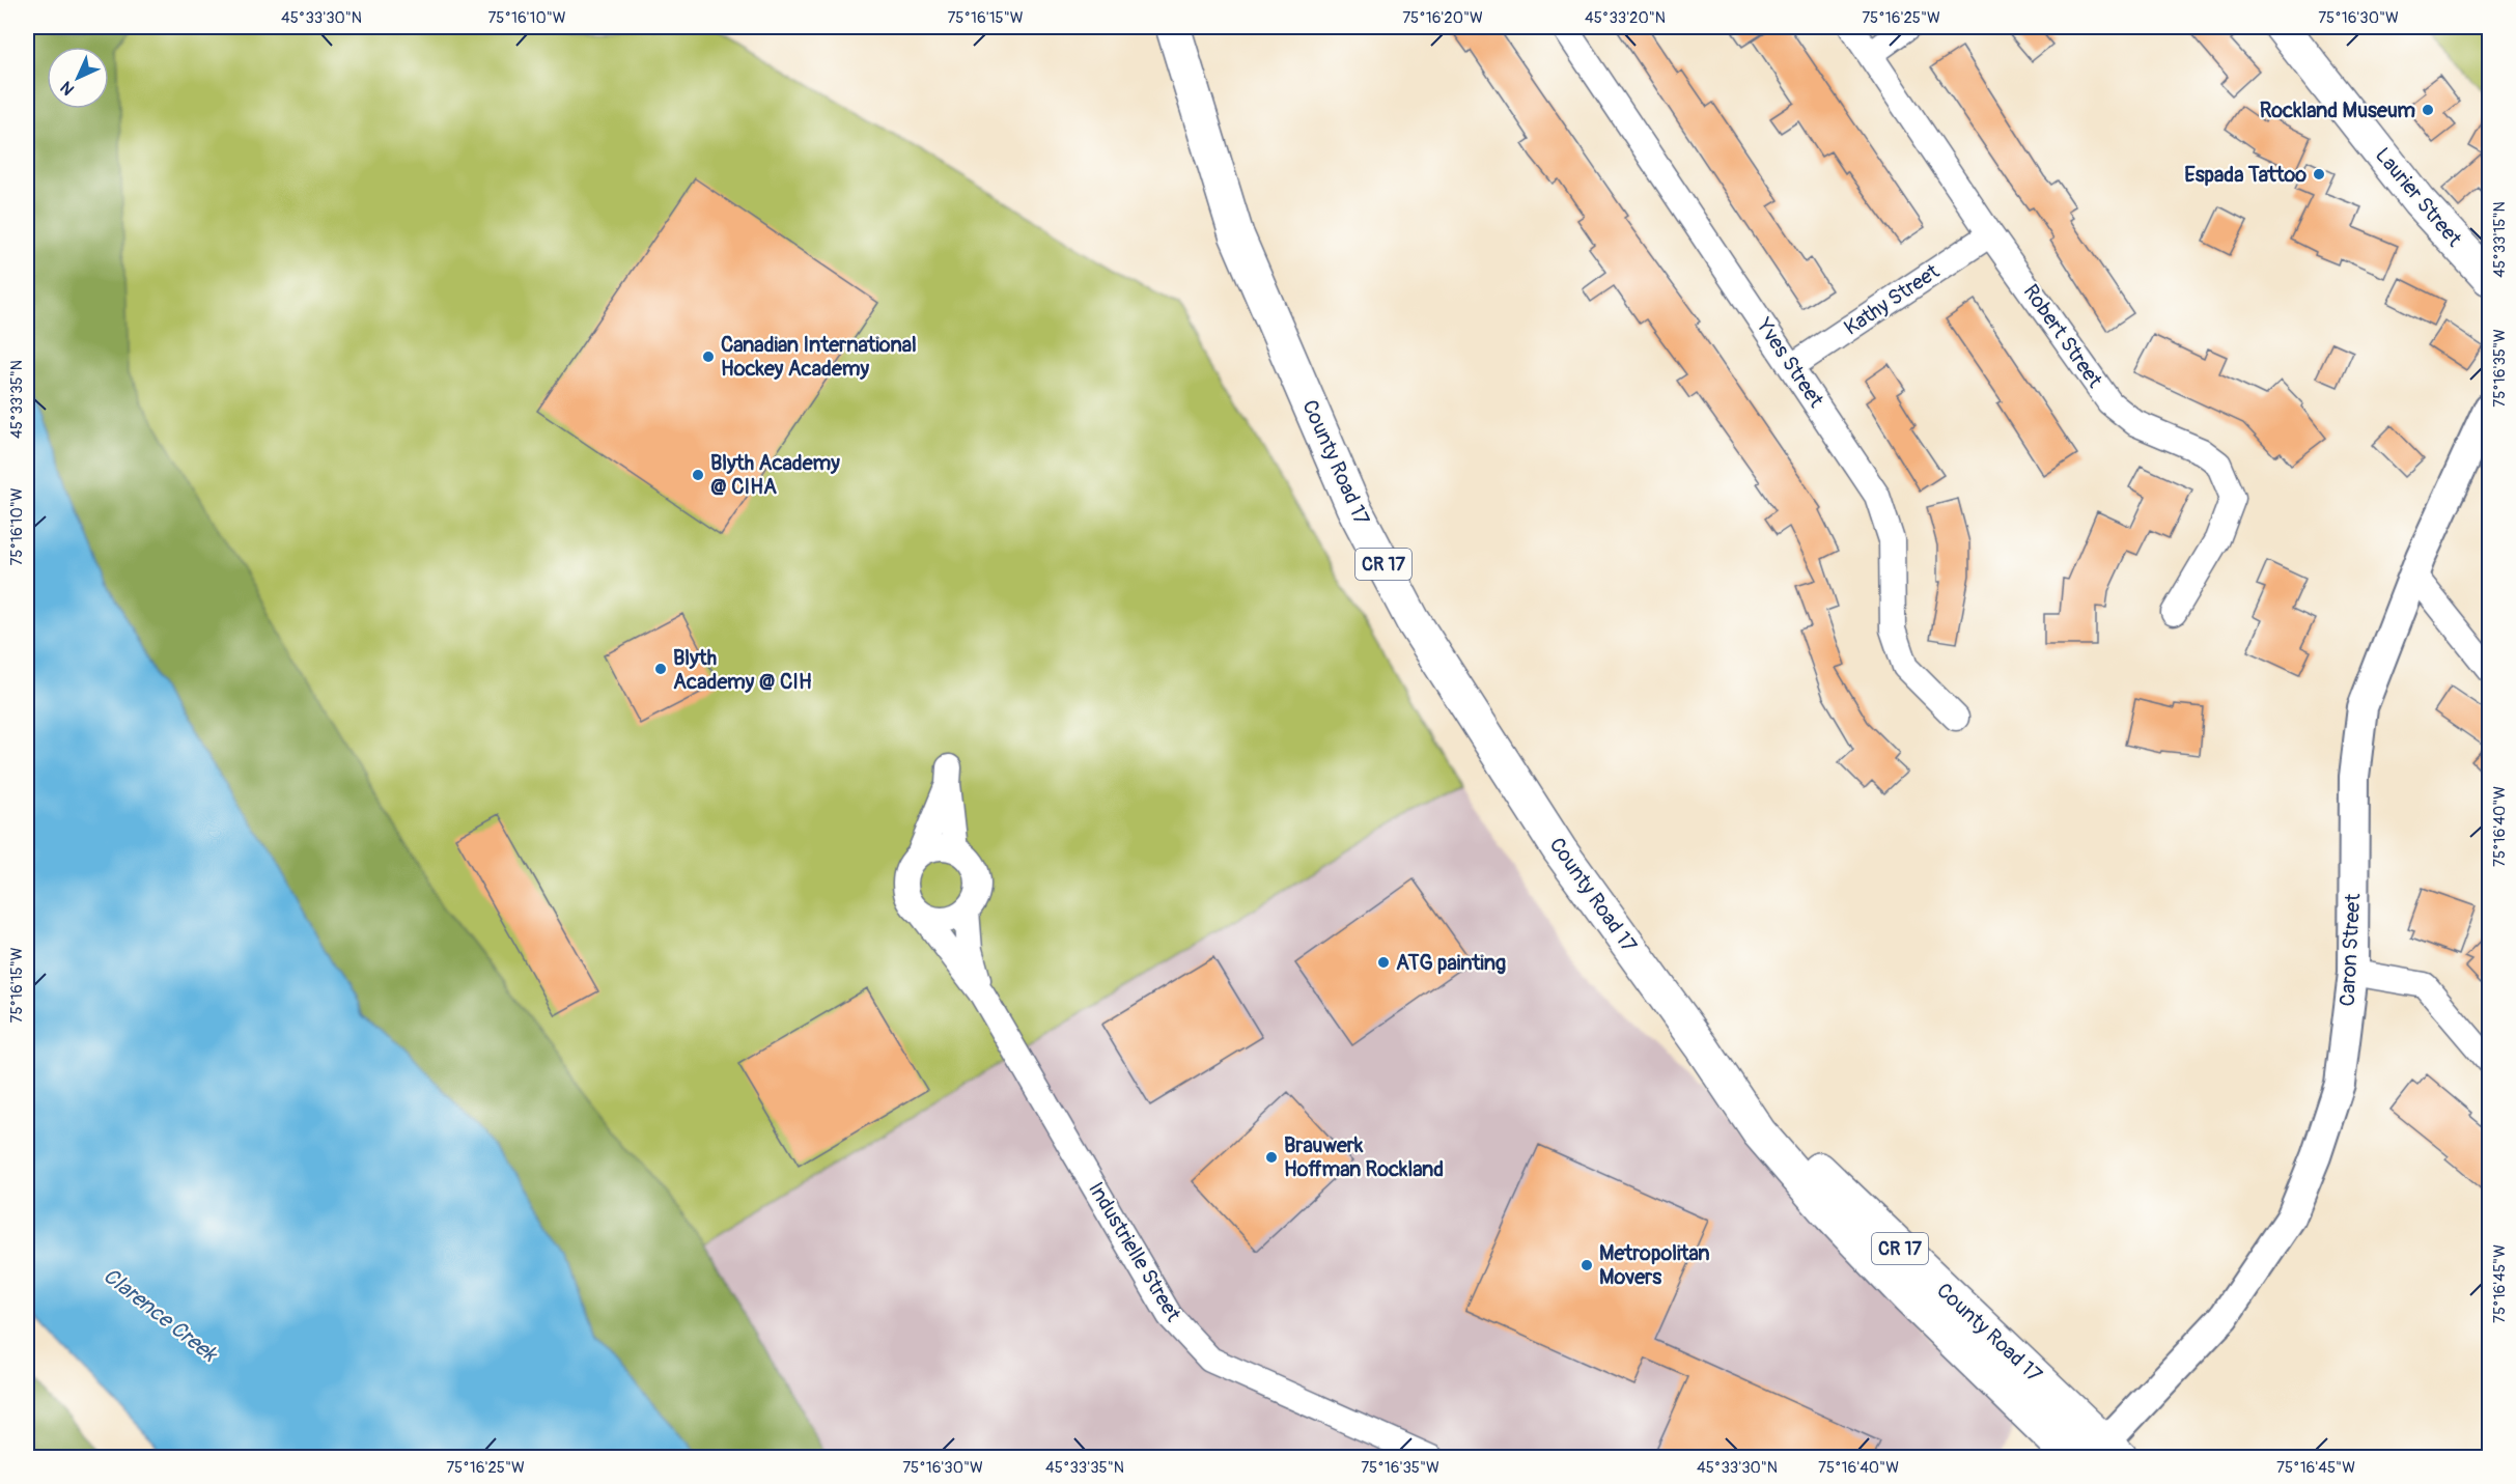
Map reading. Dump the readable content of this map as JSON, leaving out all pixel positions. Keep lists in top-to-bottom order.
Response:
{
  "streets": {
    "main road": ["Laurier Street", "County Road 17", "CR 17"],
    "street": [
      "Kathy Street",
      "Robert Street",
      "Yves Street",
      "Caron Street",
      "Industrielle Street"
    ]
  },
  "crossings": [
    ["Kathy Street", "Robert Street"],
    ["Kathy Street", "Yves Street"],
    ["County Road 17", "Caron Street"]
  ],
  "water": ["Clarence Creek"],
  "places": [
    "Rockland Museum",
    "Espada Tattoo",
    "Canadian International Hockey Academy",
    "Blyth Academy @ CIHA",
    "Blyth Academy @ CIH",
    "ATG painting",
    "Brauwerk Hoffman Rockland",
    "Metropolitan Movers"
  ],
  "north": "bottom left",
  "coordinates": [
    "45°33'30\"N",
    "75°16'10\"W",
    "75°16'15\"W",
    "75°16'20\"W",
    "45°33'20\"N",
    "75°16'25\"W",
    "75°16'30\"W",
    "45°33'15\"N",
    "75°16'35\"W",
    "45°33'35\"N",
    "75°16'40\"W",
    "75°16'45\"W"
  ]
}
